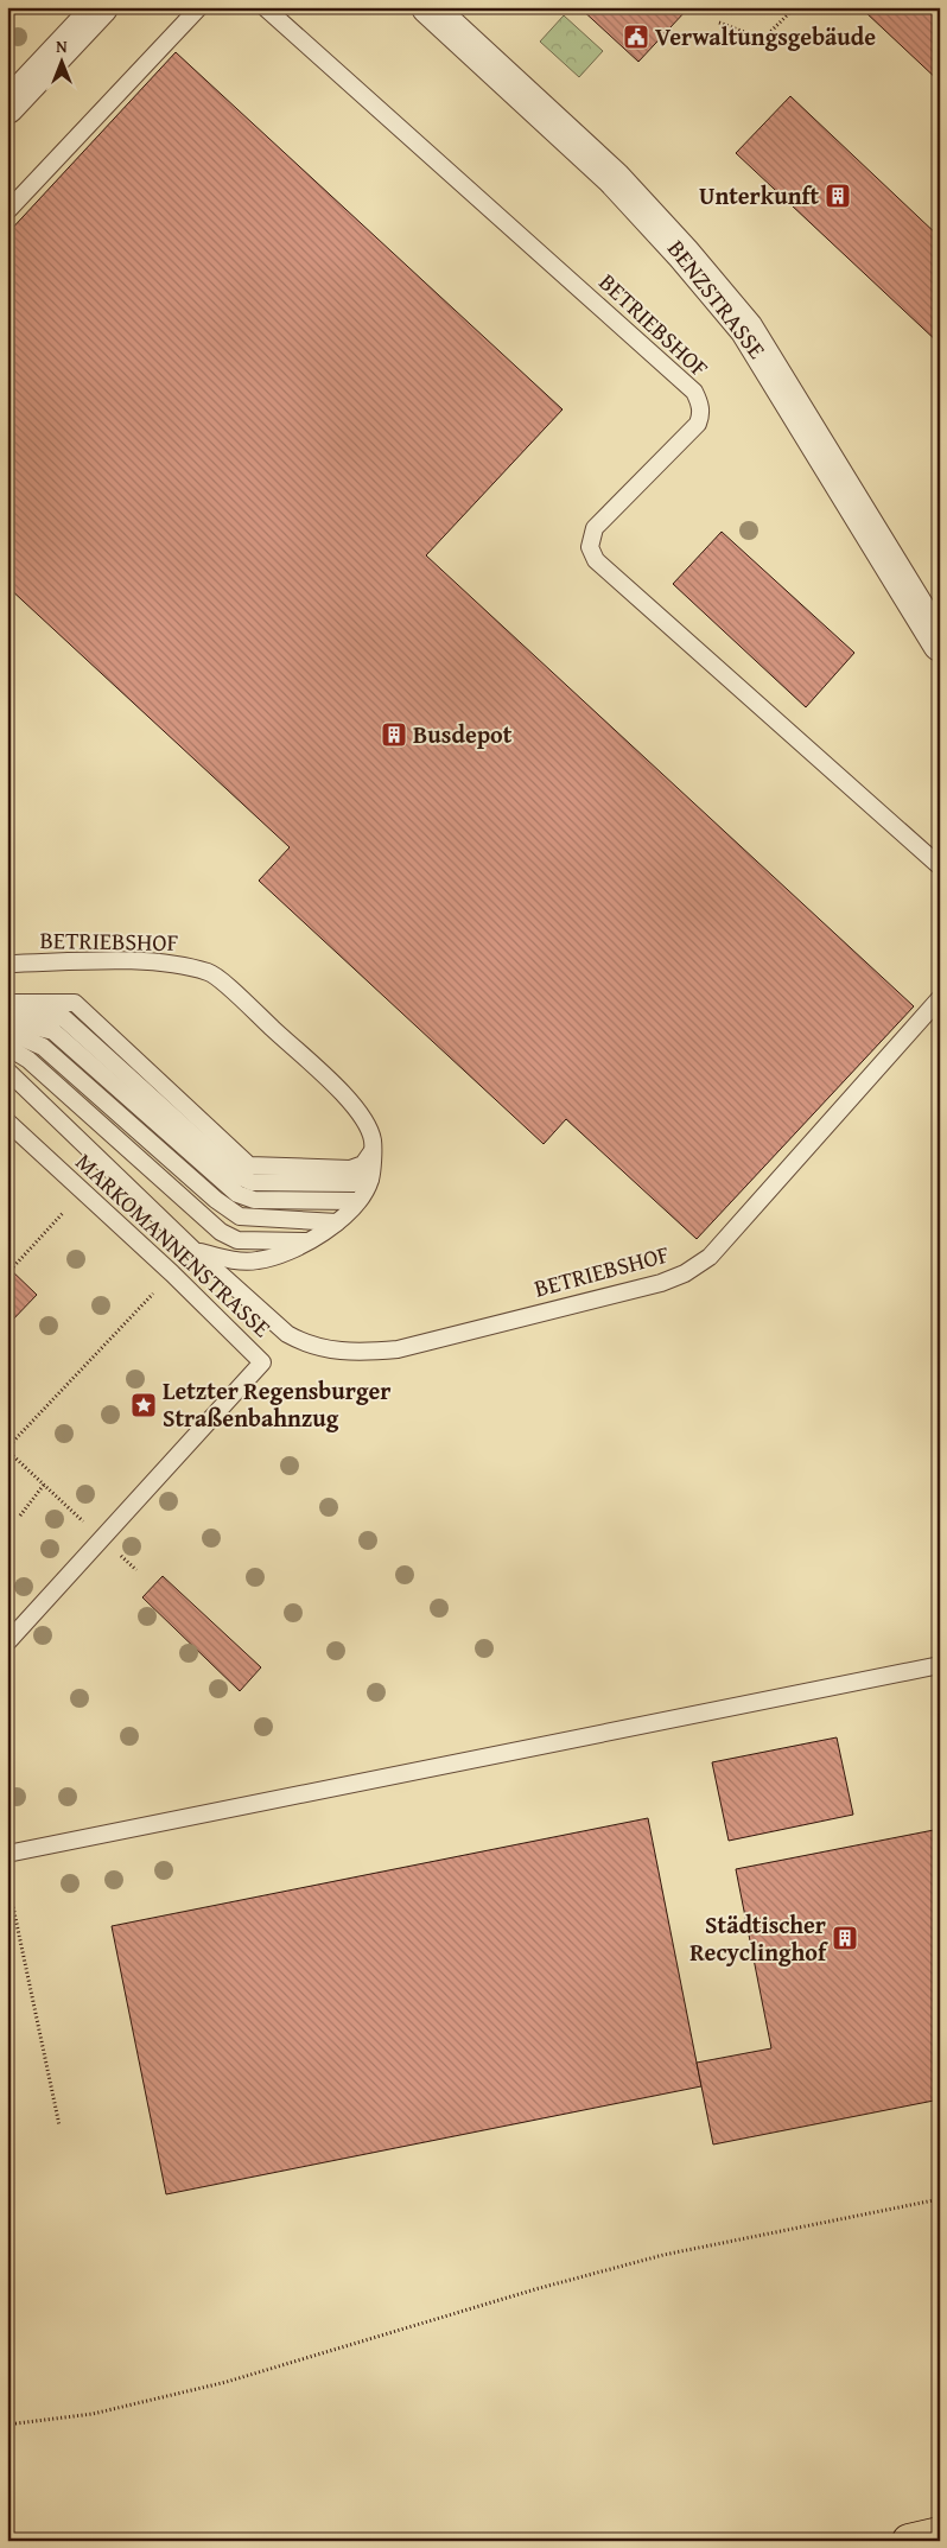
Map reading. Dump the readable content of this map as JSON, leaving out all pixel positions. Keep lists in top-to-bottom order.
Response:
{
  "streets": {
    "street": ["BENZSTRASSE"],
    "lane": ["BETRIEBSHOF", "MARKOMANNENSTRASSE"]
  },
  "places": {
    "public building": ["Verwaltungsgebäude"],
    "building": ["Unterkunft", "Busdepot", "Städtischer Recyclinghof"],
    "place": ["Letzter Regensburger Straßenbahnzug"]
  },
  "north": "top"
}
